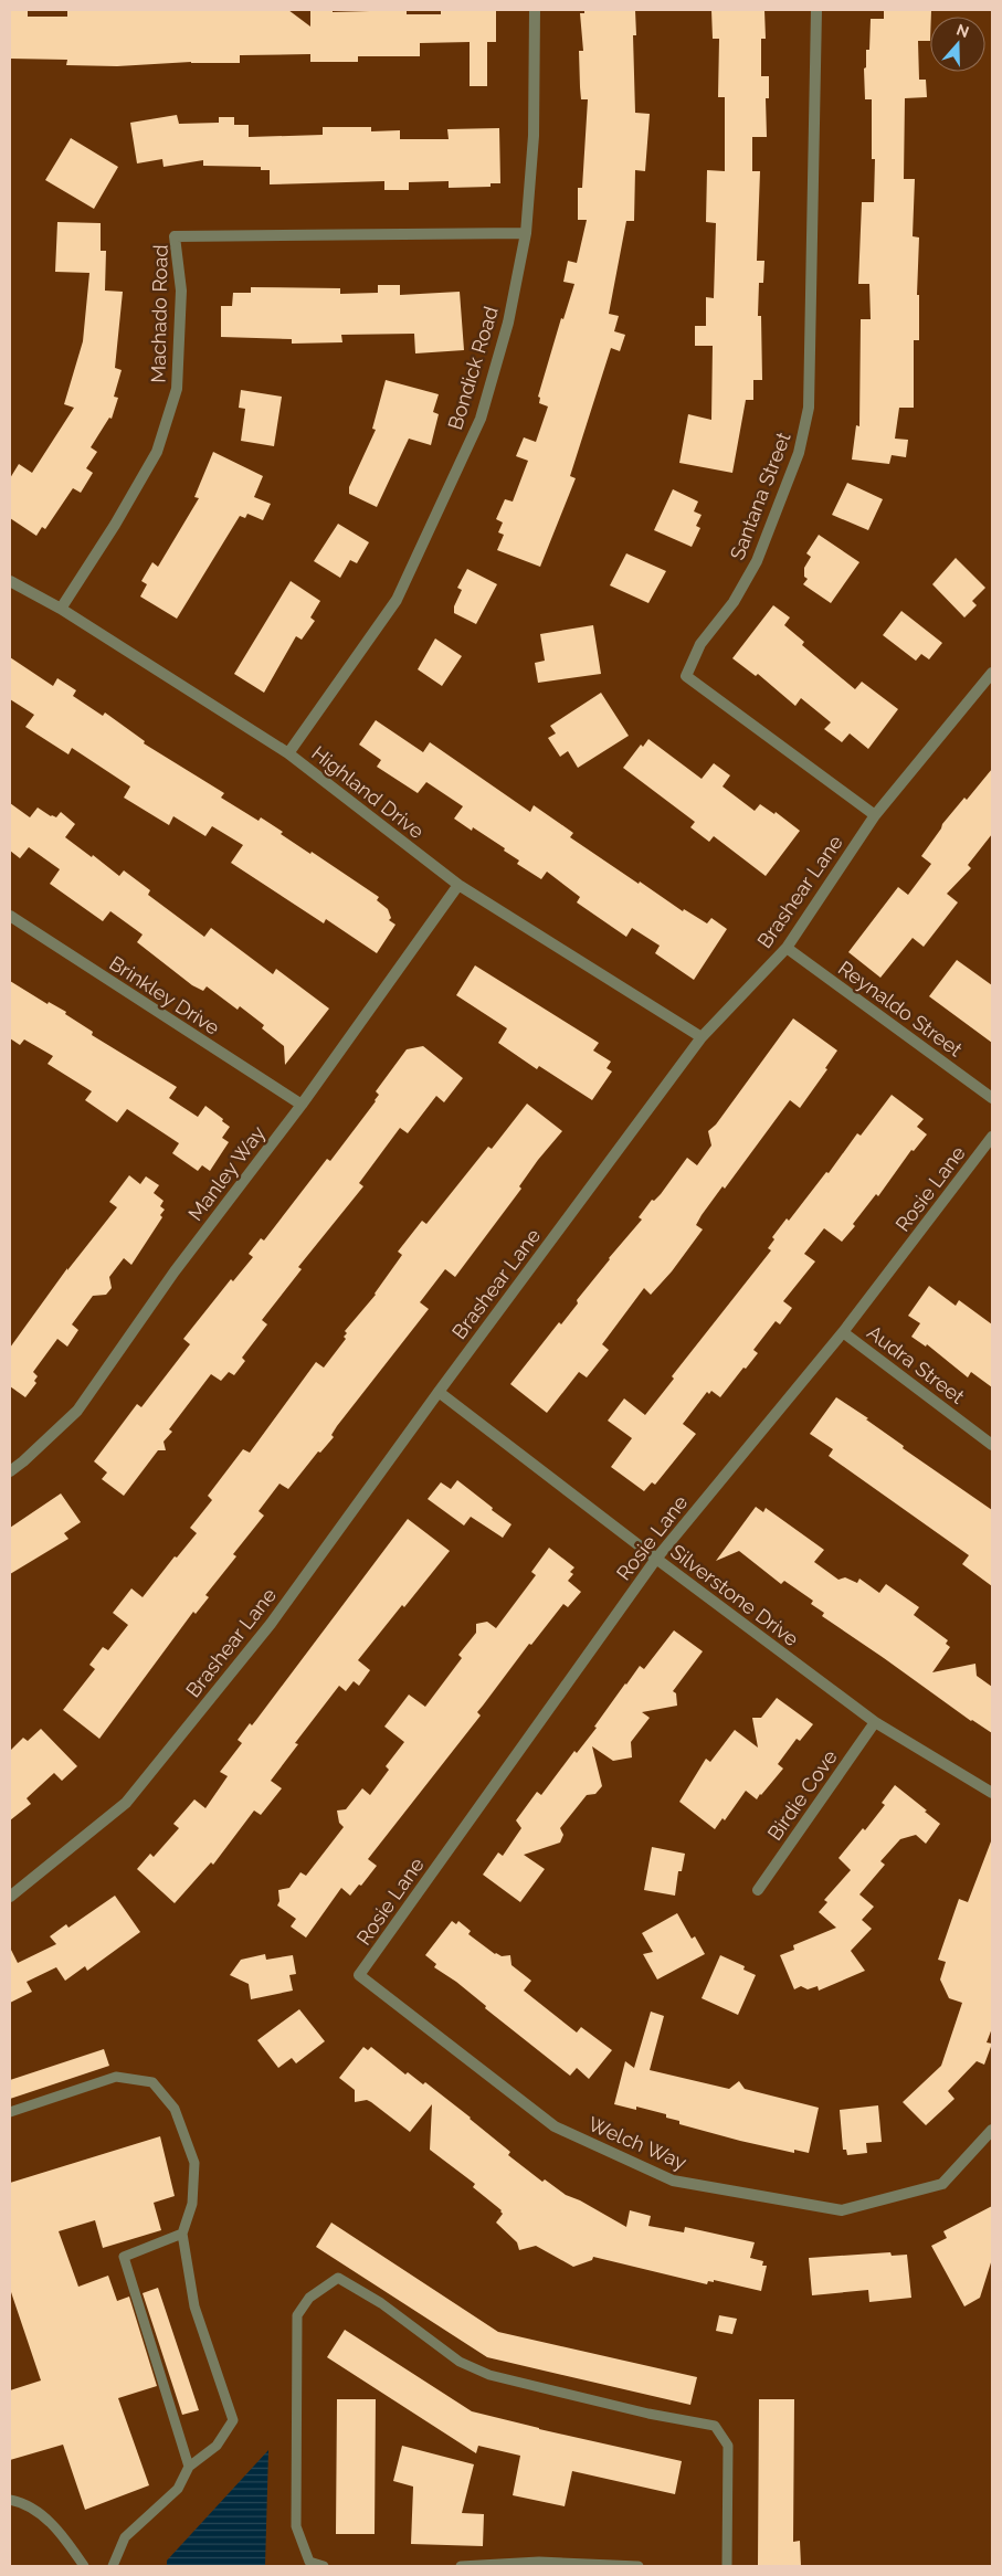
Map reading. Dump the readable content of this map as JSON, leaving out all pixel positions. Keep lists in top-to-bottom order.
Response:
{
  "streets": {
    "street": [
      "Machado Road",
      "Bondick Road",
      "Santana Street",
      "Highland Drive",
      "Brashear Lane",
      "Brinkley Drive",
      "Reynaldo Street",
      "Manley Way",
      "Rosie Lane",
      "Audra Street",
      "Silverstone Drive",
      "Birdie Cove",
      "Welch Way"
    ]
  },
  "crossings": [
    ["Machado Road", "Bondick Road"],
    ["Machado Road", "Highland Drive"],
    ["Bondick Road", "Highland Drive"],
    ["Santana Street", "Brashear Lane"],
    ["Highland Drive", "Brashear Lane"],
    ["Highland Drive", "Manley Way"],
    ["Brashear Lane", "Reynaldo Street"],
    ["Brashear Lane", "Silverstone Drive"],
    ["Brinkley Drive", "Manley Way"],
    ["Rosie Lane", "Audra Street"],
    ["Rosie Lane", "Silverstone Drive"],
    ["Rosie Lane", "Welch Way"],
    ["Silverstone Drive", "Birdie Cove"]
  ],
  "north": "top"
}
